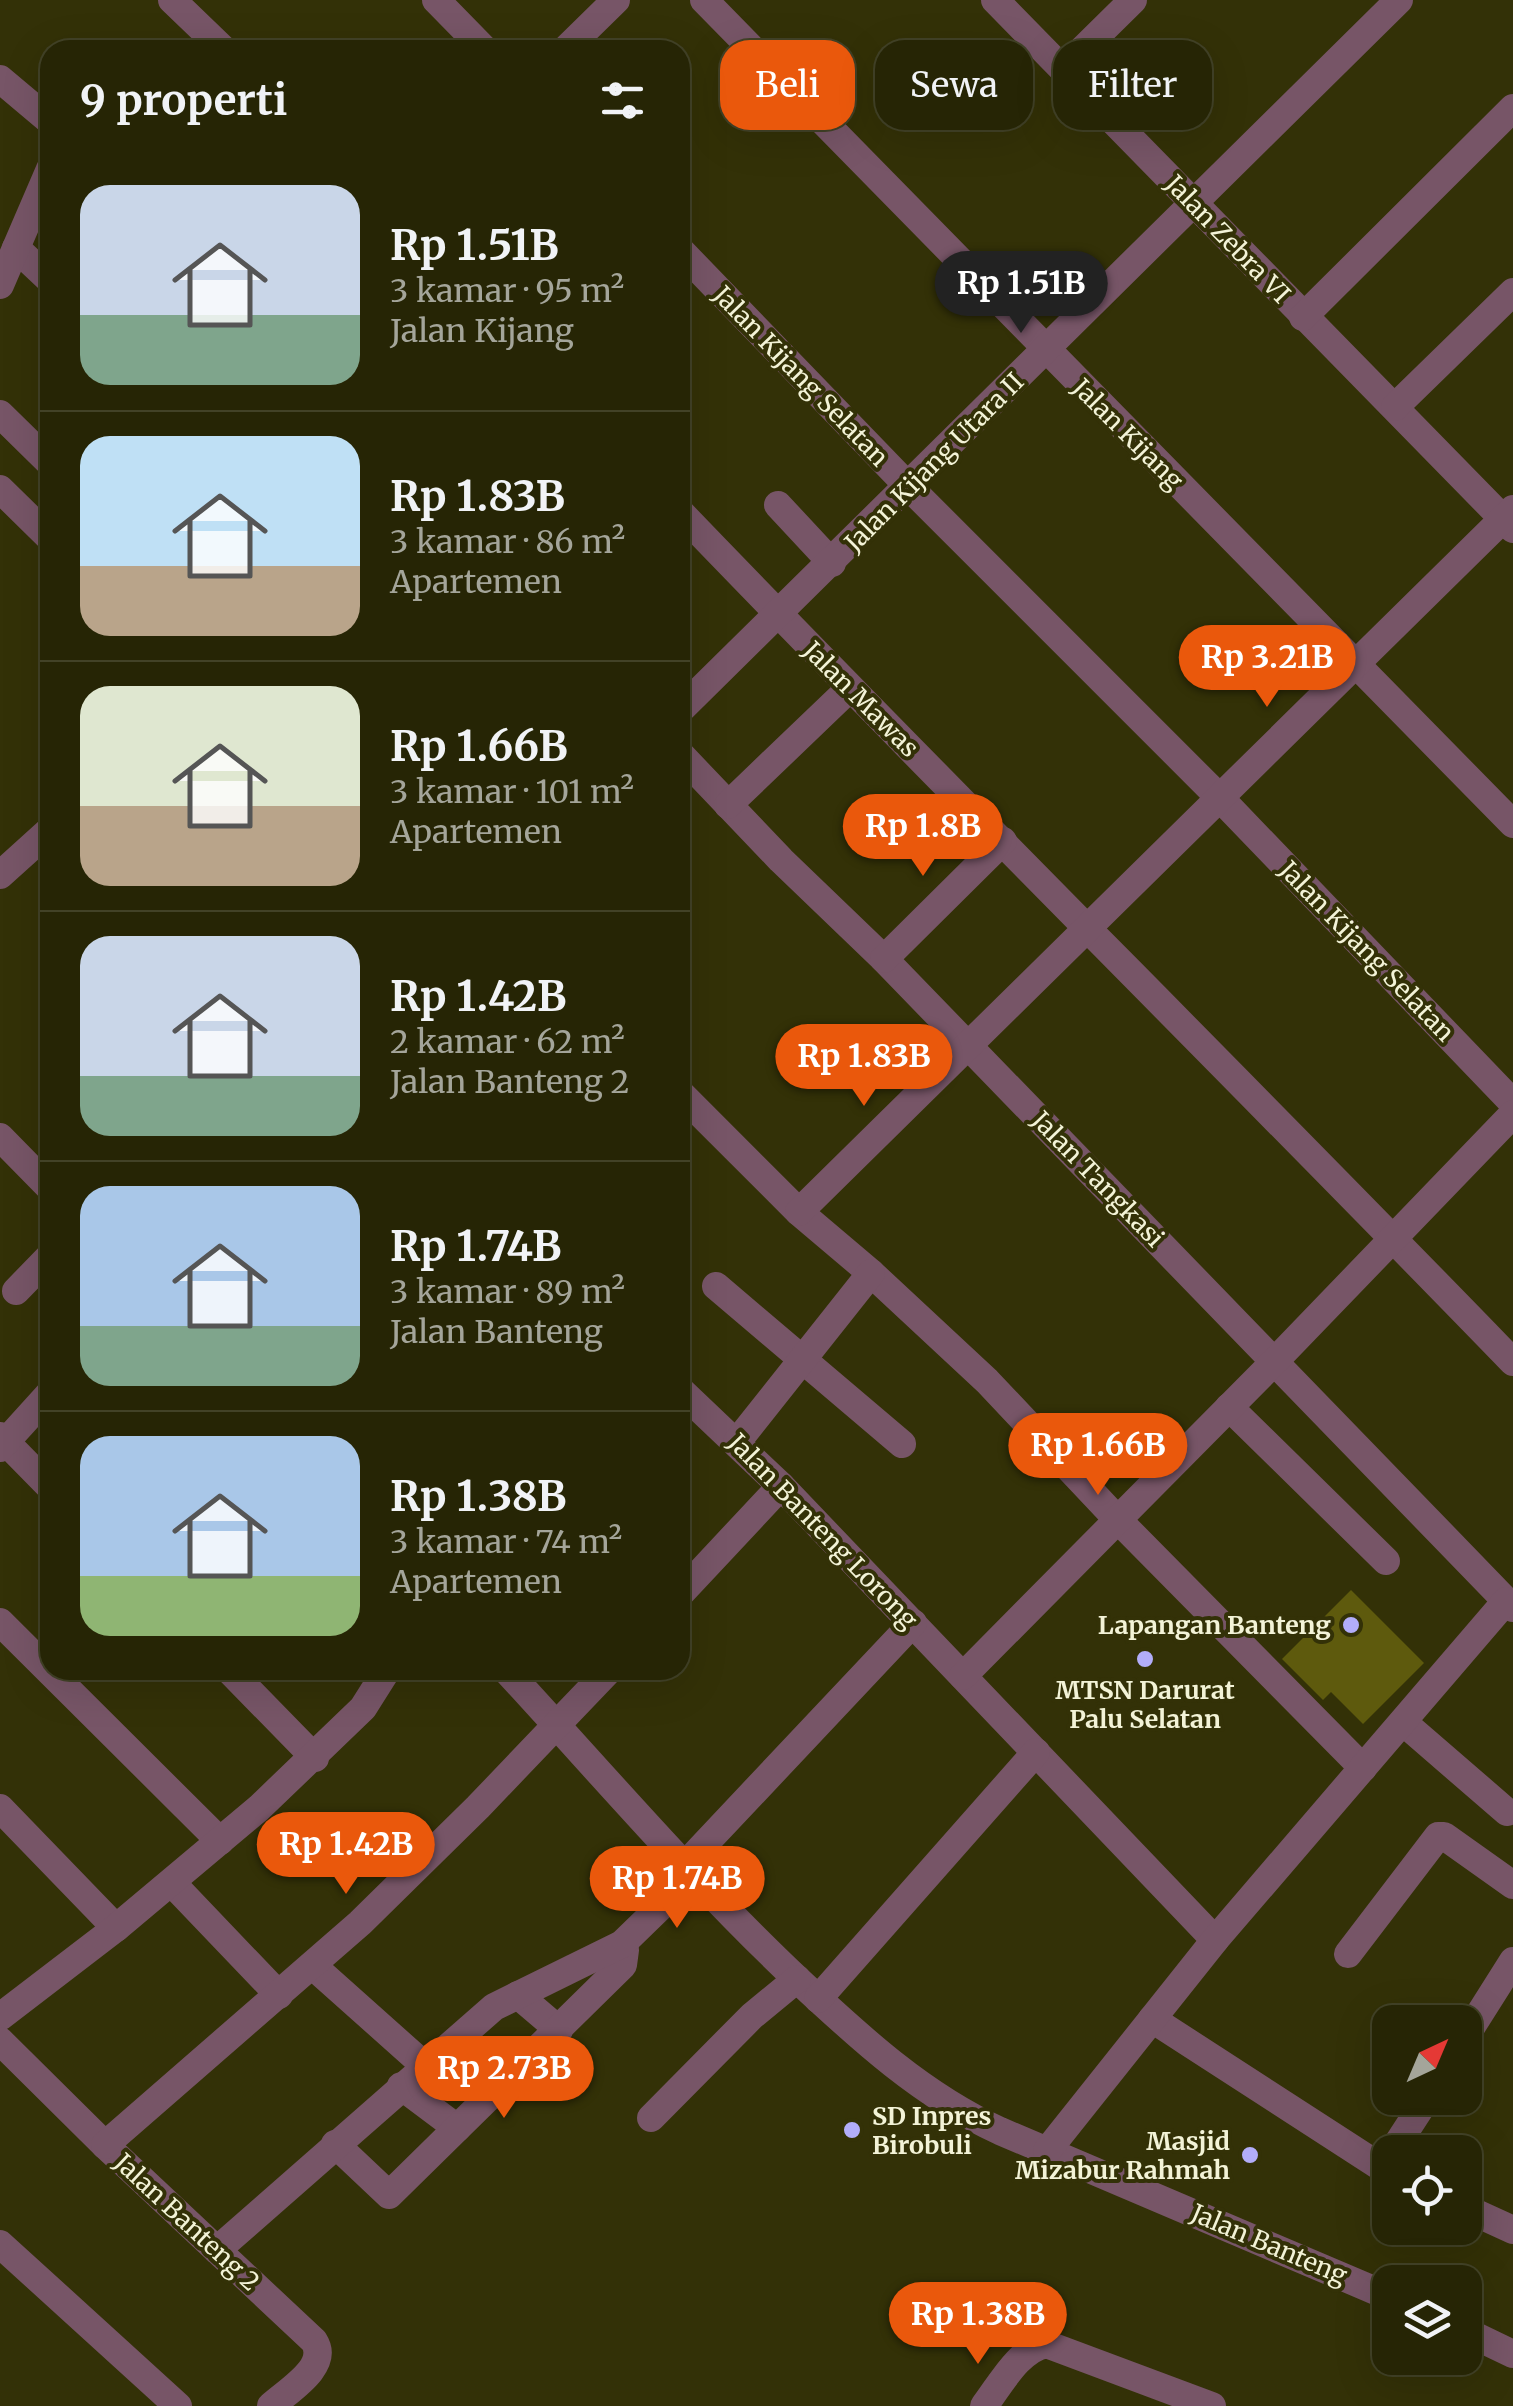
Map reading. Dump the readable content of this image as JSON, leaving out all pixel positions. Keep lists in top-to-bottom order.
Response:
{
  "streets": {
    "street": [
      "Jalan Zebra VI",
      "Jalan Kijang Selatan",
      "Jalan Kijang",
      "Jalan Kijang Utara II",
      "Jalan Mawas",
      "Jalan Tangkasi",
      "Jalan Banteng Lorong",
      "Jalan Banteng 2",
      "Jalan Banteng"
    ]
  },
  "crossings": [
    ["Jalan Zebra VI", "Jalan Kijang Utara II"],
    ["Jalan Kijang Selatan", "Jalan Kijang Utara II"],
    ["Jalan Kijang", "Jalan Kijang Utara II"],
    ["Jalan Kijang Utara II", "Jalan Mawas"]
  ],
  "places": [
    "Lapangan Banteng",
    "MTSN Darurat Palu Selatan",
    "SD Inpres Birobuli",
    "Masjid Mizabur Rahmah"
  ],
  "north": "top right",
  "page": {
    "chip": ["Beli", "Sewa", "Filter"],
    "heading": "9 properti",
    "list": [
      {
        "name": "Rp 1.51B",
        "note": "3 kamar · 95 m² · Jalan Kijang"
      },
      {
        "name": "Rp 1.83B",
        "note": "3 kamar · 86 m² · Apartemen"
      },
      {
        "name": "Rp 1.66B",
        "note": "3 kamar · 101 m² · Apartemen"
      },
      {
        "name": "Rp 1.42B",
        "note": "2 kamar · 62 m² · Jalan Banteng 2"
      },
      {
        "name": "Rp 1.74B",
        "note": "3 kamar · 89 m² · Jalan Banteng"
      },
      {
        "name": "Rp 1.38B",
        "note": "3 kamar · 74 m² · Apartemen"
      }
    ],
    "price": [
      "Rp 1.51B",
      "Rp 3.21B",
      "Rp 1.8B",
      "Rp 1.83B",
      "Rp 1.66B",
      "Rp 1.42B",
      "Rp 1.74B",
      "Rp 2.73B",
      "Rp 1.38B"
    ]
  }
}
